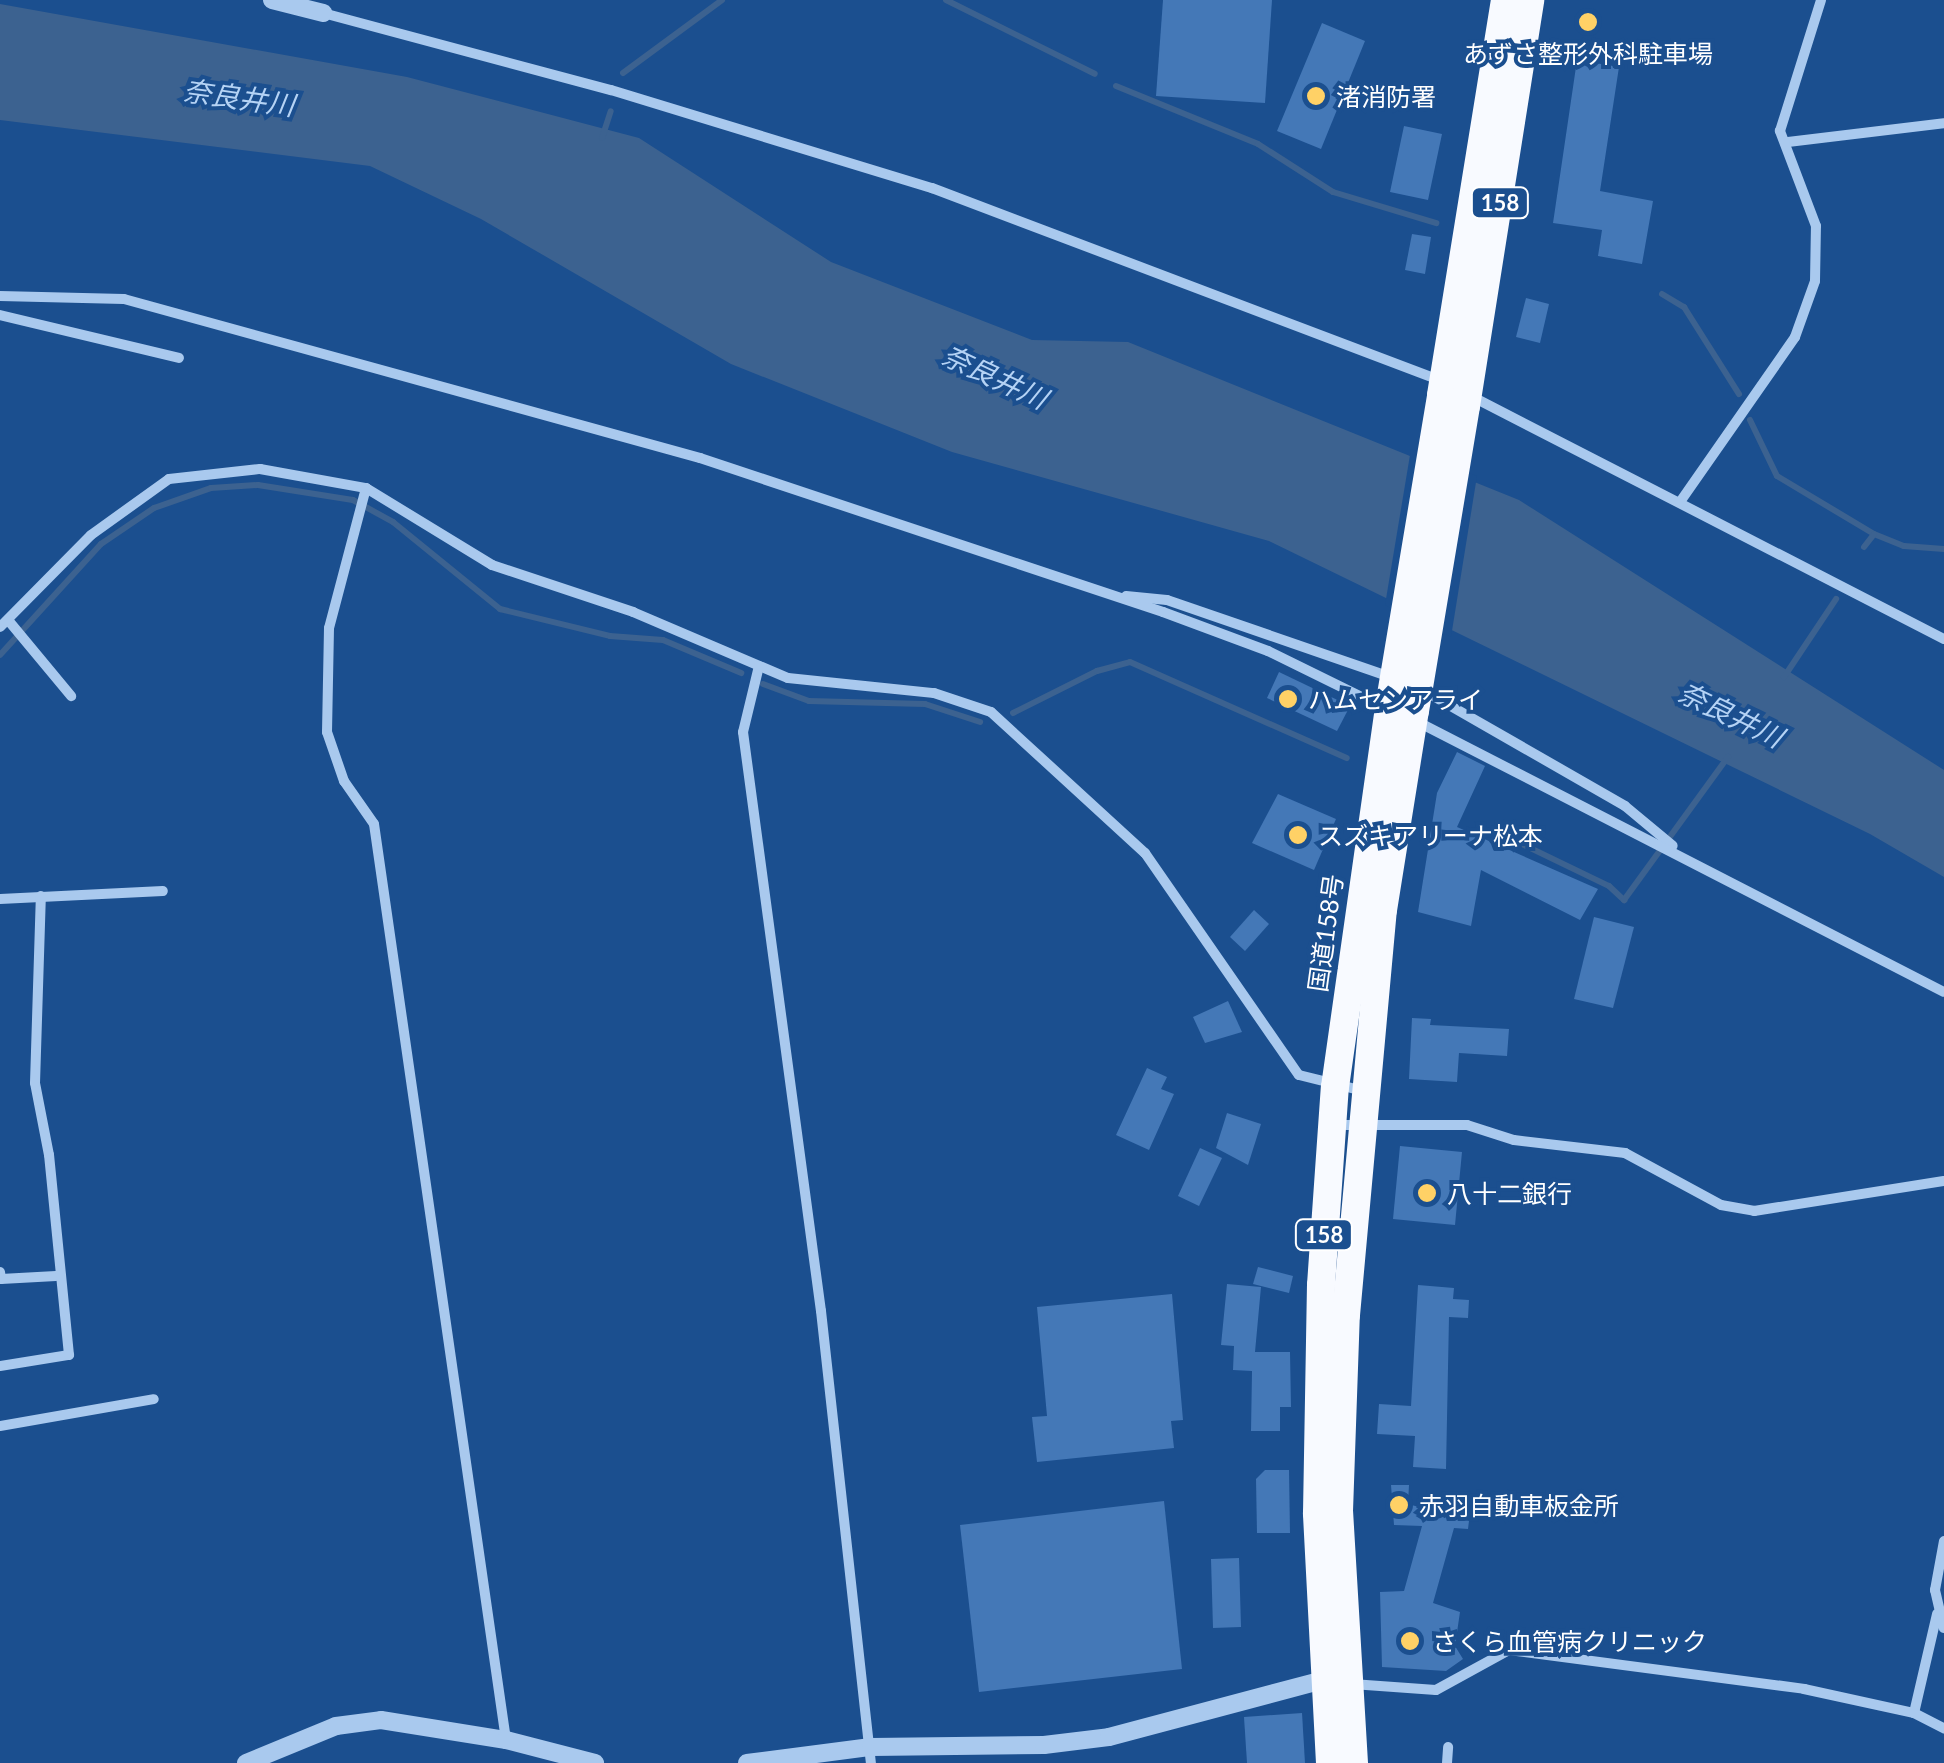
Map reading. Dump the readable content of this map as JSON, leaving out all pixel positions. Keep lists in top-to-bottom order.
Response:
{
  "streets": {
    "highway": ["158"]
  },
  "water": ["奈良井川"],
  "places": [
    "あずさ整形外科駐車場",
    "渚消防署",
    "ハムセンアライ",
    "スズキアリーナ松本",
    "八十二銀行",
    "赤羽自動車板金所",
    "さくら血管病クリニック"
  ]
}
